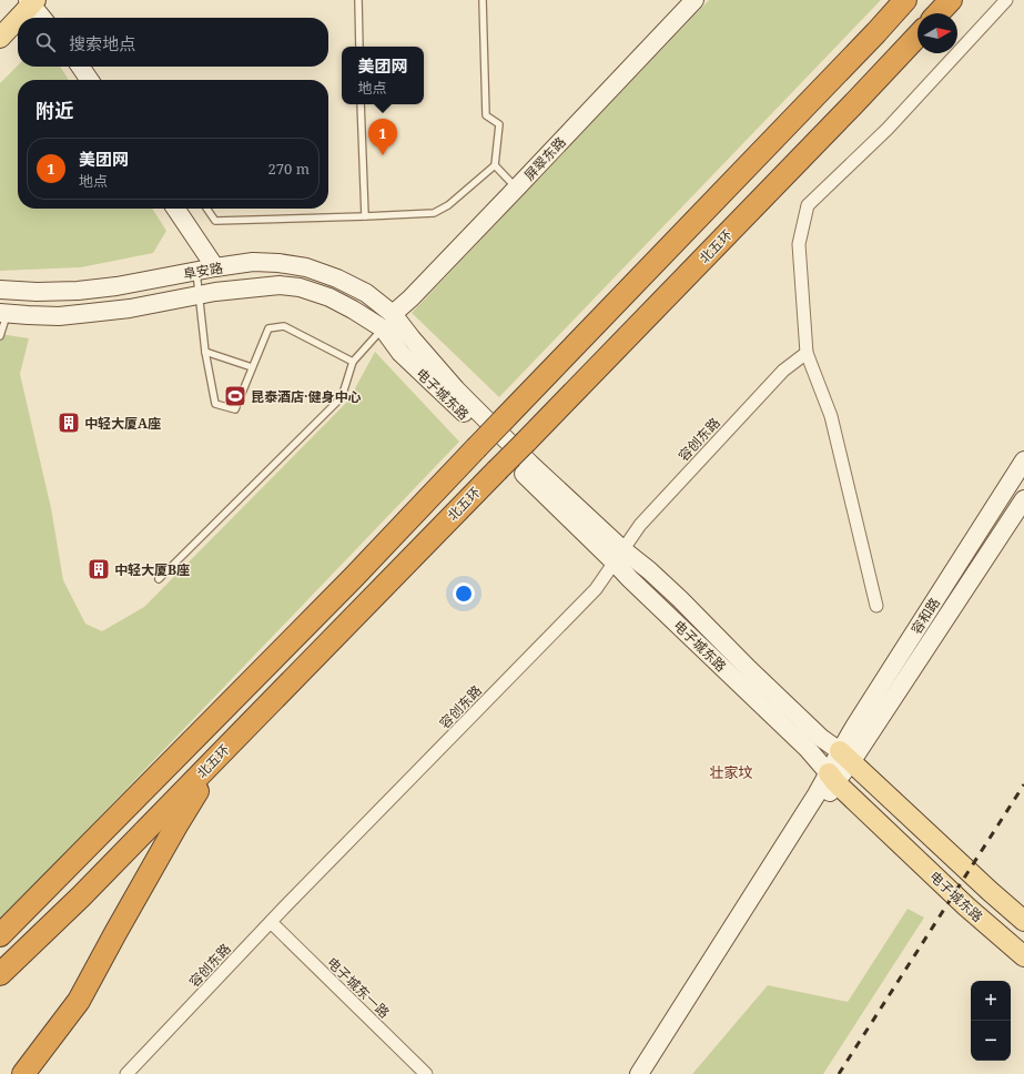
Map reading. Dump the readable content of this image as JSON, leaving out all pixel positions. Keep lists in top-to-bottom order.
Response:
{
  "streets": {
    "highway": ["北五环"],
    "main road": [
      "屏翠东路",
      "阜安路",
      "电子城东路",
      "容和路"
    ],
    "street": ["容创东路", "电子城东一路"]
  },
  "crossings": [
    ["屏翠东路", "阜安路"],
    ["屏翠东路", "电子城东路"],
    ["阜安路", "电子城东路"],
    ["电子城东路", "容创东路"],
    ["电子城东路", "容和路"],
    ["容创东路", "电子城东一路"]
  ],
  "districts": ["壮家坟"],
  "places": {
    "sports": ["昆泰酒店·健身中心"],
    "building": ["中轻大厦A座", "中轻大厦B座"]
  },
  "north": "right",
  "page": {
    "search": "搜索地点",
    "popup": ["美团网", "地点"],
    "heading": "附近",
    "pins": "1",
    "list": [
      {
        "mark": "1",
        "name": "美团网",
        "note": "地点",
        "value": "270 m"
      }
    ],
    "map_buttons": ["+", "−"]
  }
}
